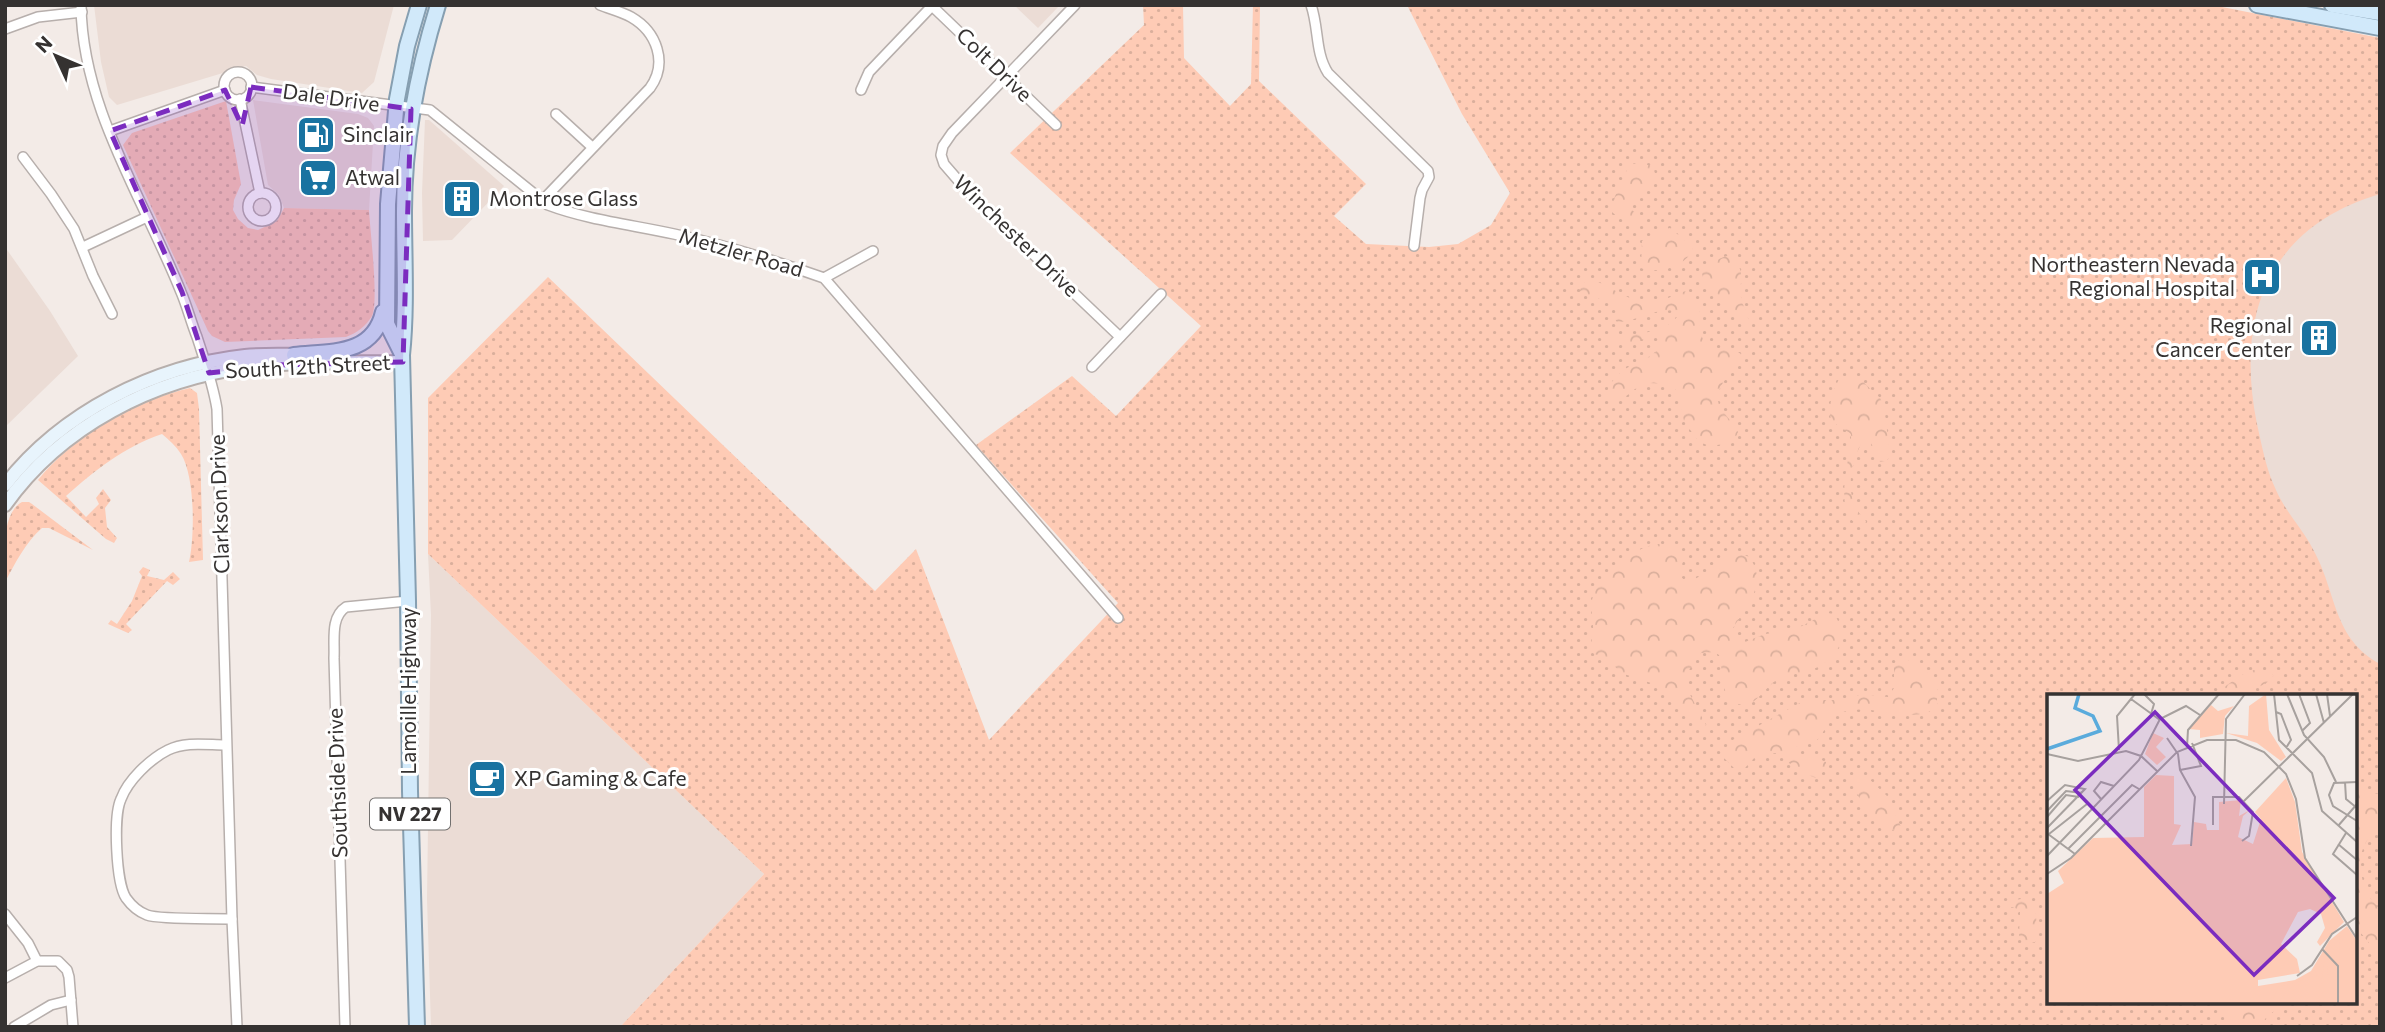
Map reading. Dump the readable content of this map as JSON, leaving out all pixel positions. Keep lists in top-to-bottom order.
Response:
{
  "streets": {
    "main road": ["South 12th Street", "Lamoille Highway", "NV 227"],
    "street": [
      "Colt Drive",
      "Dale Drive",
      "Winchester Drive",
      "Metzler Road",
      "Clarkson Drive",
      "Southside Drive"
    ]
  },
  "crossings": [
    ["Colt Drive", "Winchester Drive"],
    ["Dale Drive", "Metzler Road"],
    ["Dale Drive", "Clarkson Drive"],
    ["Dale Drive", "Lamoille Highway"],
    ["Metzler Road", "Lamoille Highway"],
    ["South 12th Street", "Clarkson Drive"],
    ["South 12th Street", "Lamoille Highway"],
    ["Lamoille Highway", "Southside Drive"]
  ],
  "places": {
    "fuel station": ["Sinclair"],
    "supermarket": ["Atwal"],
    "building": ["Montrose Glass", "Regional Cancer Center"],
    "hospital": ["Northeastern Nevada Regional Hospital"],
    "cafe": ["XP Gaming & Cafe"]
  },
  "north": "top left"
}
